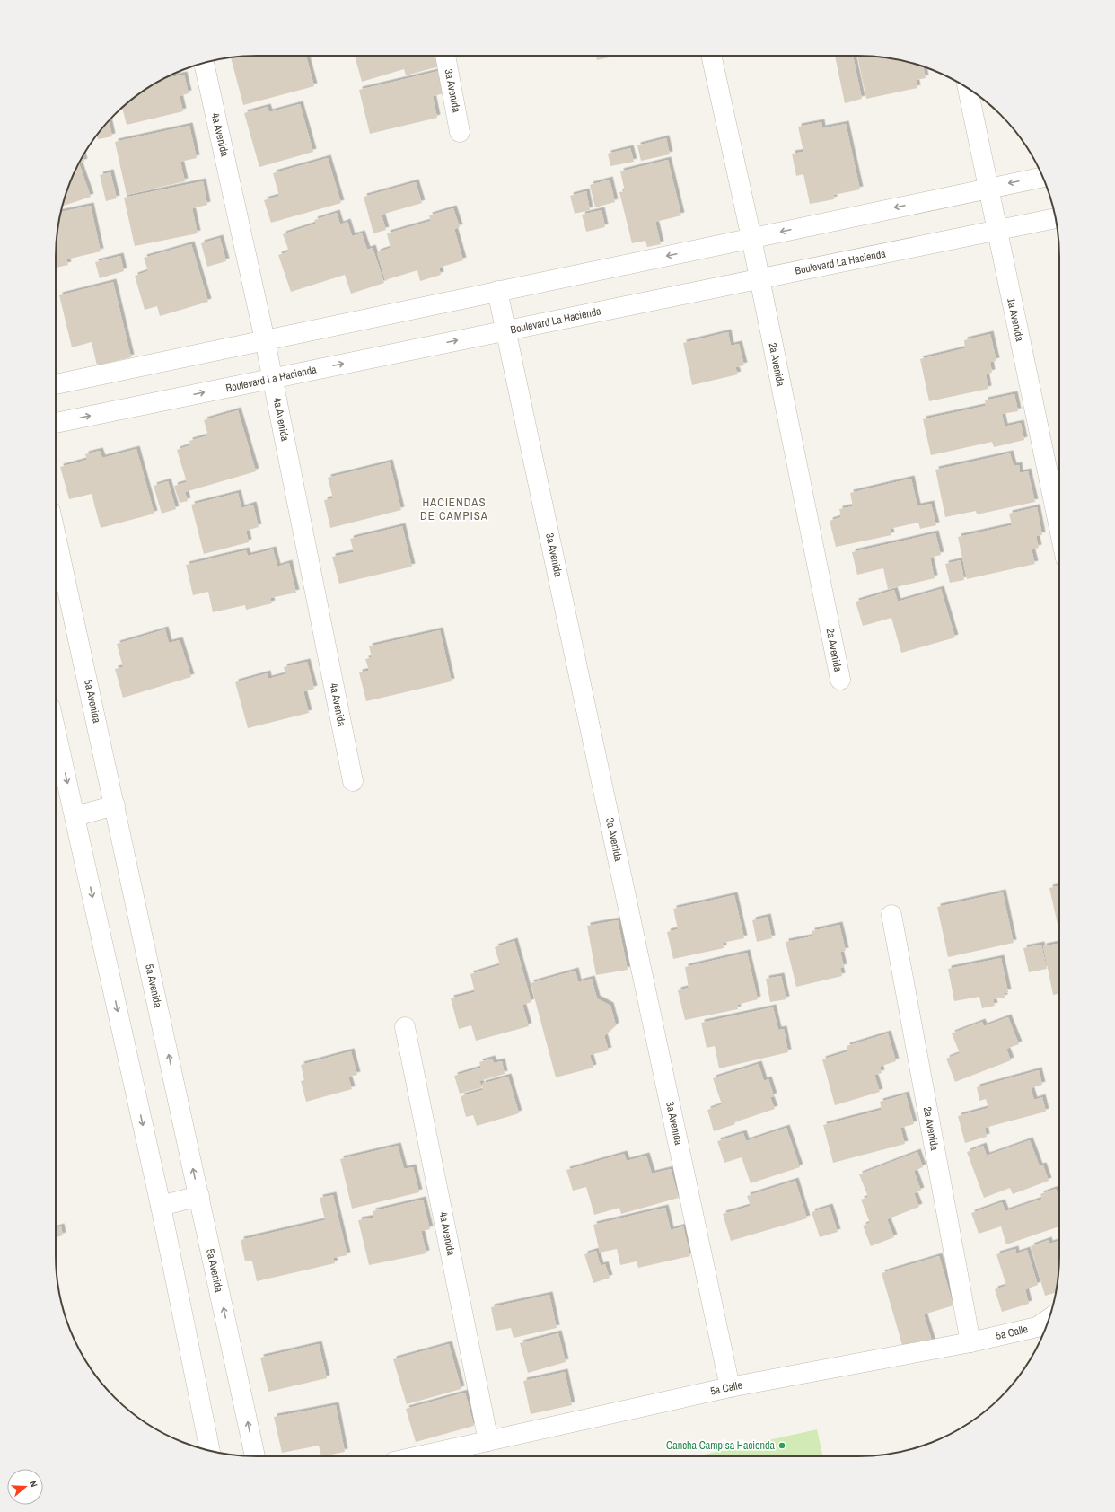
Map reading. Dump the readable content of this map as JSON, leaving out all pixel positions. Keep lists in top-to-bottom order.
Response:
{
  "streets": {
    "street": [
      "3a Avenida",
      "4a Avenida",
      "Boulevard La Hacienda",
      "1a Avenida",
      "2a Avenida",
      "5a Avenida",
      "5a Calle"
    ]
  },
  "crossings": [
    ["3a Avenida", "Boulevard La Hacienda"],
    ["3a Avenida", "5a Calle"],
    ["4a Avenida", "Boulevard La Hacienda"],
    ["4a Avenida", "5a Calle"],
    ["Boulevard La Hacienda", "1a Avenida"],
    ["Boulevard La Hacienda", "2a Avenida"],
    ["2a Avenida", "5a Calle"]
  ],
  "districts": ["HACIENDAS DE CAMPISA"],
  "places": ["Cancha Campisa Hacienda"],
  "north": "right"
}
